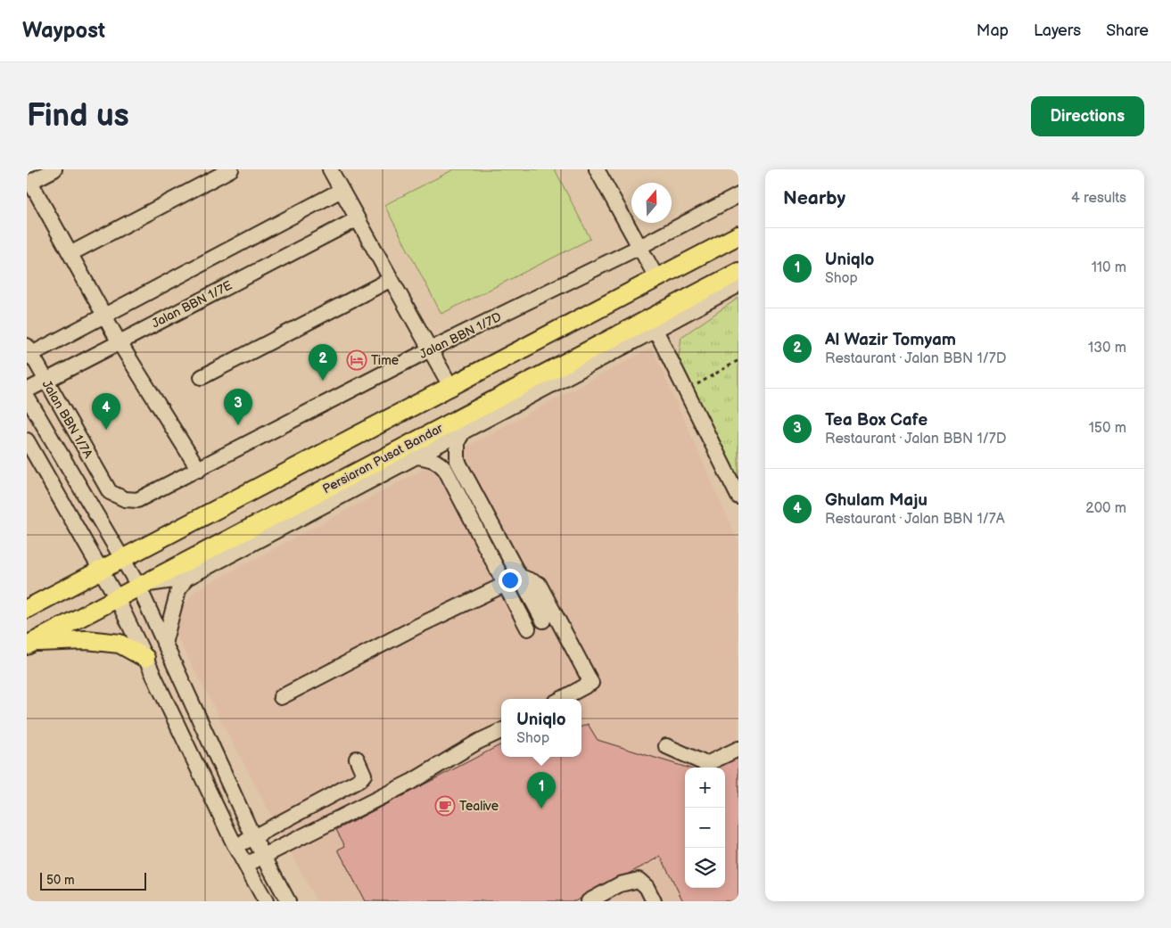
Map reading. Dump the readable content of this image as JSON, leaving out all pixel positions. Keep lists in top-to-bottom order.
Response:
{
  "streets": {
    "main road": ["Persiaran Pusat Bandar"],
    "street": ["Jalan BBN 1/7E", "Jalan BBN 1/7D", "Jalan BBN 1/7A"]
  },
  "crossings": [
    ["Jalan BBN 1/7E", "Jalan BBN 1/7A"],
    ["Jalan BBN 1/7D", "Jalan BBN 1/7A"]
  ],
  "places": {
    "hotel": ["Time"],
    "cafe": ["Tealive"]
  },
  "scale_bar": "50 m",
  "north": "top",
  "page": {
    "header": "Waypost",
    "nav": ["Map", "Layers", "Share"],
    "buttons": "Directions",
    "title": "Find us",
    "heading": ["Nearby", "4 results"],
    "list": [
      {
        "mark": "1",
        "name": "Uniqlo",
        "note": "Shop",
        "value": "110 m"
      },
      {
        "mark": "2",
        "name": "Al Wazir Tomyam",
        "note": "Restaurant · Jalan BBN 1/7D",
        "value": "130 m"
      },
      {
        "mark": "3",
        "name": "Tea Box Cafe",
        "note": "Restaurant · Jalan BBN 1/7D",
        "value": "150 m"
      },
      {
        "mark": "4",
        "name": "Ghulam Maju",
        "note": "Restaurant · Jalan BBN 1/7A",
        "value": "200 m"
      }
    ],
    "pins": [
      "2",
      "3",
      "4",
      "1"
    ],
    "popup": ["Uniqlo", "Shop"],
    "map_buttons": ["+", "−"],
    "scale": "50 m"
  }
}
